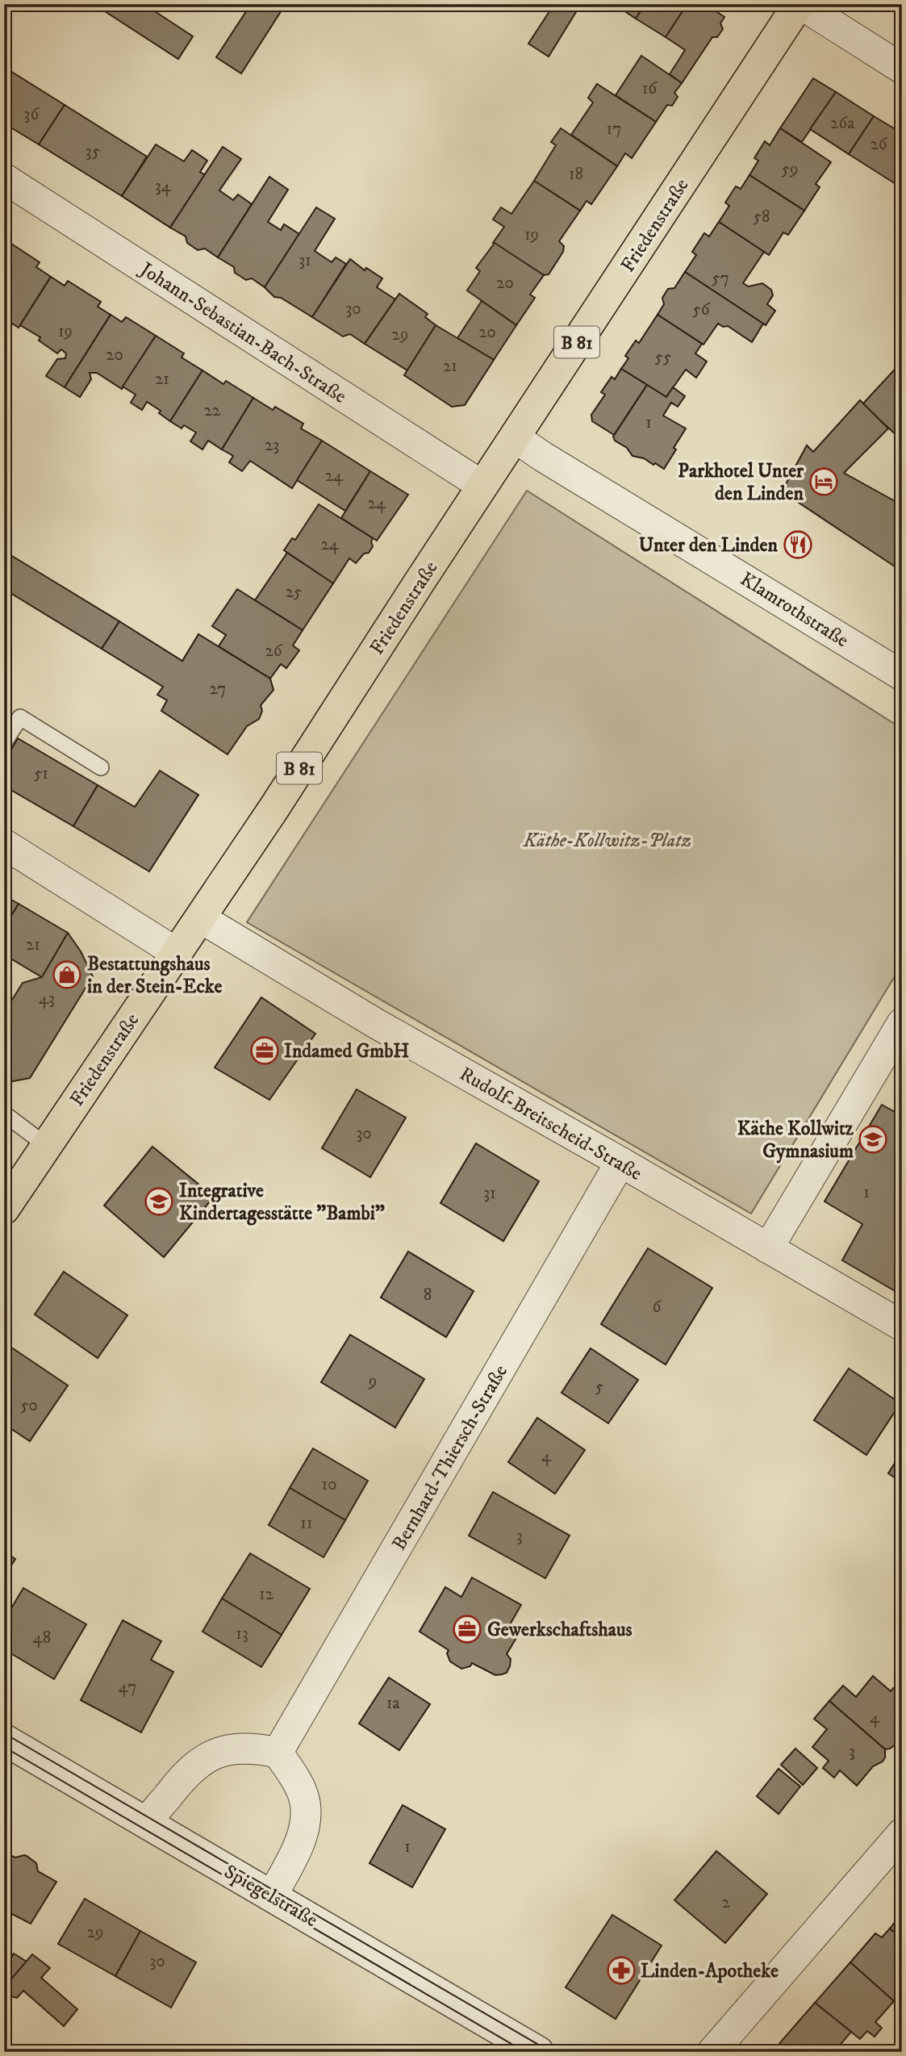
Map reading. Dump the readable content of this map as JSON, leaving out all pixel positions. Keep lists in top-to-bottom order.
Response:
{
  "streets": {
    "main road": ["Friedenstraße", "B 81"],
    "street": [
      "Johann-Sebastian-Bach-Straße",
      "Klamrothstraße",
      "Rudolf-Breitscheid-Straße",
      "Bernhard-Thiersch-Straße",
      "Spiegelstraße"
    ]
  },
  "crossings": [
    ["Friedenstraße", "Johann-Sebastian-Bach-Straße"],
    ["Friedenstraße", "Klamrothstraße"],
    ["Friedenstraße", "Rudolf-Breitscheid-Straße"],
    ["Rudolf-Breitscheid-Straße", "Bernhard-Thiersch-Straße"]
  ],
  "parks": ["Käthe-Kollwitz-Platz"],
  "places": {
    "hotel": ["Parkhotel Unter den Linden"],
    "restaurant": ["Unter den Linden"],
    "shop": ["Bestattungshaus in der Stein-Ecke"],
    "office": ["Indamed GmbH", "Gewerkschaftshaus"],
    "school or university": ["Käthe Kollwitz Gymnasium", "Integrative Kindertagesstätte \"Bambi\""],
    "pharmacy": ["Linden-Apotheke"]
  },
  "house_numbers": [
    "16",
    "36",
    "26a",
    "17",
    "26",
    "35",
    "59",
    "18",
    "34",
    "58",
    "19",
    "31",
    "57",
    "20",
    "30",
    "56",
    "19",
    "20",
    "29",
    "20",
    "55",
    "21",
    "21",
    "22",
    "1",
    "23",
    "24",
    "24",
    "24",
    "25",
    "26",
    "27",
    "51",
    "21",
    "43",
    "30",
    "1",
    "31",
    "8",
    "6",
    "9",
    "5",
    "50",
    "4",
    "10",
    "11",
    "3",
    "12",
    "13",
    "48",
    "47",
    "1a",
    "4",
    "3",
    "1",
    "2",
    "29",
    "30"
  ]
}
